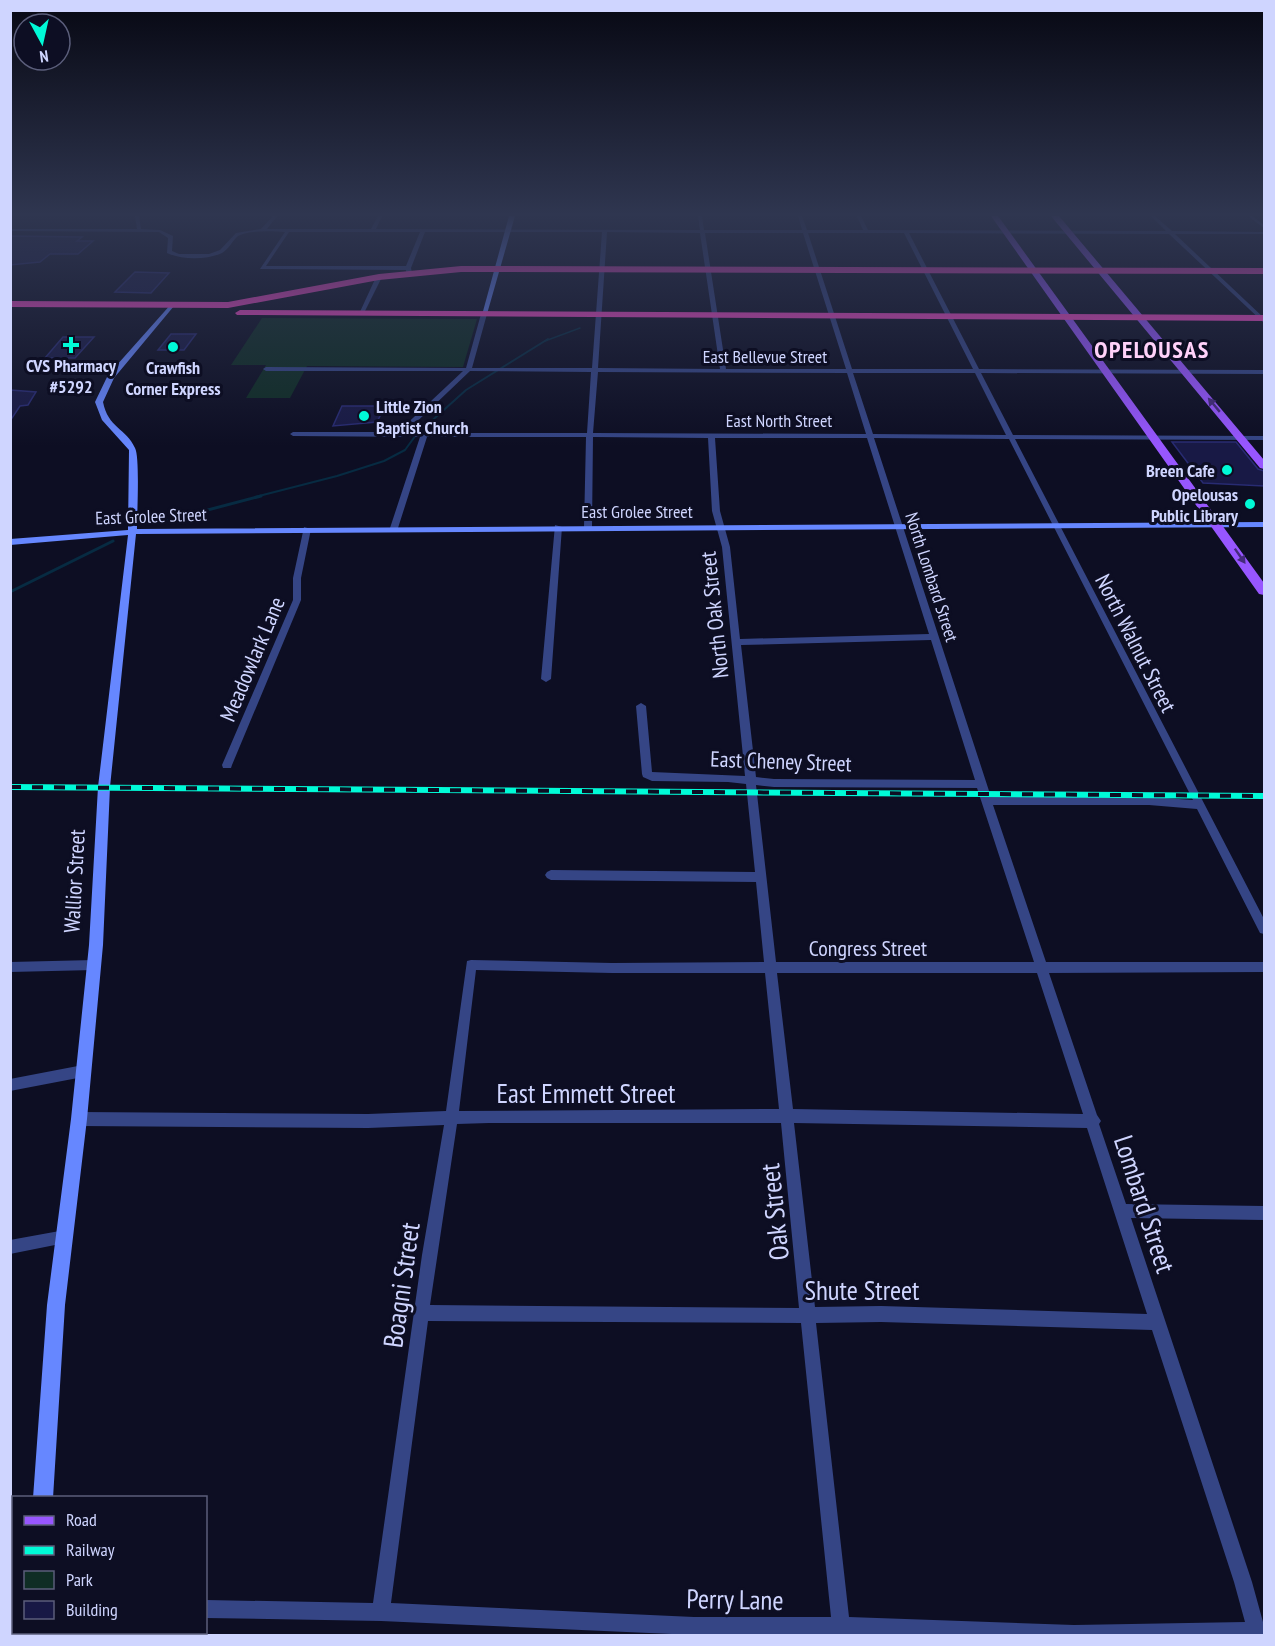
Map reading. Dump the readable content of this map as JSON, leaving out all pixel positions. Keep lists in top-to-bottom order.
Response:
{
  "streets": {
    "street": [
      "East Bellevue Street",
      "East North Street",
      "East Grolee Street",
      "North Lombard Street",
      "North Oak Street",
      "North Walnut Street",
      "Meadowlark Lane",
      "East Cheney Street",
      "Wallior Street",
      "Congress Street",
      "East Emmett Street",
      "Lombard Street",
      "Oak Street",
      "Boagni Street",
      "Shute Street",
      "Perry Lane"
    ]
  },
  "crossings": [
    ["East Bellevue Street", "North Lombard Street"],
    ["East Bellevue Street", "North Walnut Street"],
    ["East North Street", "North Lombard Street"],
    ["East North Street", "North Oak Street"],
    ["East North Street", "North Walnut Street"],
    ["East Grolee Street", "North Lombard Street"],
    ["East Grolee Street", "North Oak Street"],
    ["East Grolee Street", "North Walnut Street"],
    ["East Grolee Street", "Meadowlark Lane"],
    ["East Grolee Street", "Wallior Street"],
    ["North Lombard Street", "East Cheney Street"],
    ["North Lombard Street", "Lombard Street"],
    ["North Oak Street", "East Cheney Street"],
    ["North Oak Street", "Oak Street"],
    ["North Walnut Street", "East Cheney Street"],
    ["East Cheney Street", "Lombard Street"],
    ["East Cheney Street", "Oak Street"],
    ["Wallior Street", "East Emmett Street"],
    ["Congress Street", "Lombard Street"],
    ["Congress Street", "Oak Street"],
    ["Congress Street", "Boagni Street"],
    ["East Emmett Street", "Lombard Street"],
    ["East Emmett Street", "Oak Street"],
    ["East Emmett Street", "Boagni Street"],
    ["Lombard Street", "Shute Street"],
    ["Lombard Street", "Perry Lane"],
    ["Oak Street", "Shute Street"],
    ["Oak Street", "Perry Lane"],
    ["Boagni Street", "Shute Street"],
    ["Boagni Street", "Perry Lane"]
  ],
  "districts": ["OPELOUSAS"],
  "places": {
    "health": ["CVS Pharmacy #5292"],
    "other": [
      "Crawfish Corner Express",
      "Little Zion Baptist Church",
      "Breen Cafe",
      "Opelousas Public Library"
    ]
  },
  "legend": [
    "Road",
    "Railway",
    "Park",
    "Building"
  ],
  "north": "bottom"
}
